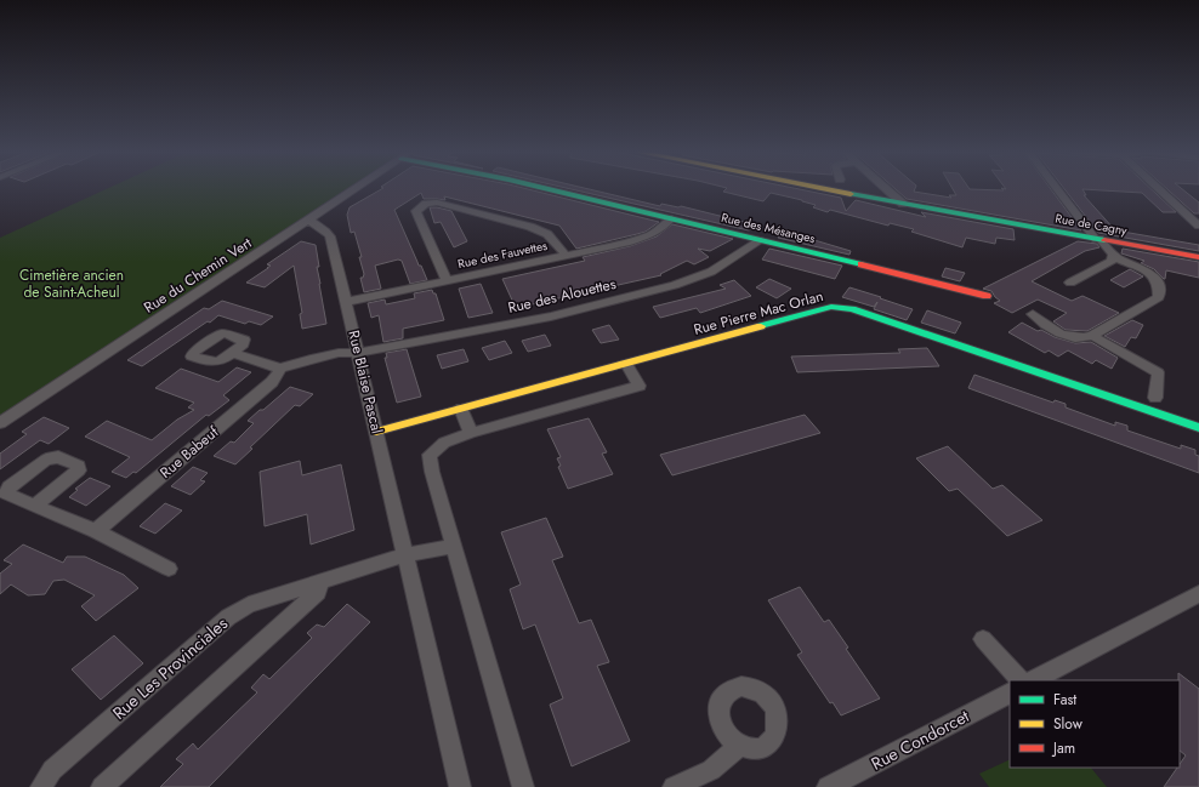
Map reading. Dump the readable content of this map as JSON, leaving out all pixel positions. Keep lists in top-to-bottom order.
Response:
{
  "streets": {
    "street": [
      "Rue de Cagny",
      "Rue des Mésanges",
      "Rue des Fauvettes",
      "Rue du Chemin Vert",
      "Rue des Alouettes",
      "Rue Pierre Mac Orlan",
      "Rue Blaise Pascal",
      "Rue Babeuf",
      "Rue Les Provinciales",
      "Rue Condorcet"
    ]
  },
  "crossings": [
    ["Rue des Mésanges", "Rue des Fauvettes"],
    ["Rue des Mésanges", "Rue des Alouettes"],
    ["Rue des Fauvettes", "Rue Blaise Pascal"],
    ["Rue du Chemin Vert", "Rue Blaise Pascal"],
    ["Rue des Alouettes", "Rue Blaise Pascal"],
    ["Rue Pierre Mac Orlan", "Rue Blaise Pascal"],
    ["Rue Blaise Pascal", "Rue Les Provinciales"]
  ],
  "parks": ["Cimetière ancien de Saint-Acheul"],
  "legend": ["Fast", "Slow", "Jam"]
}
